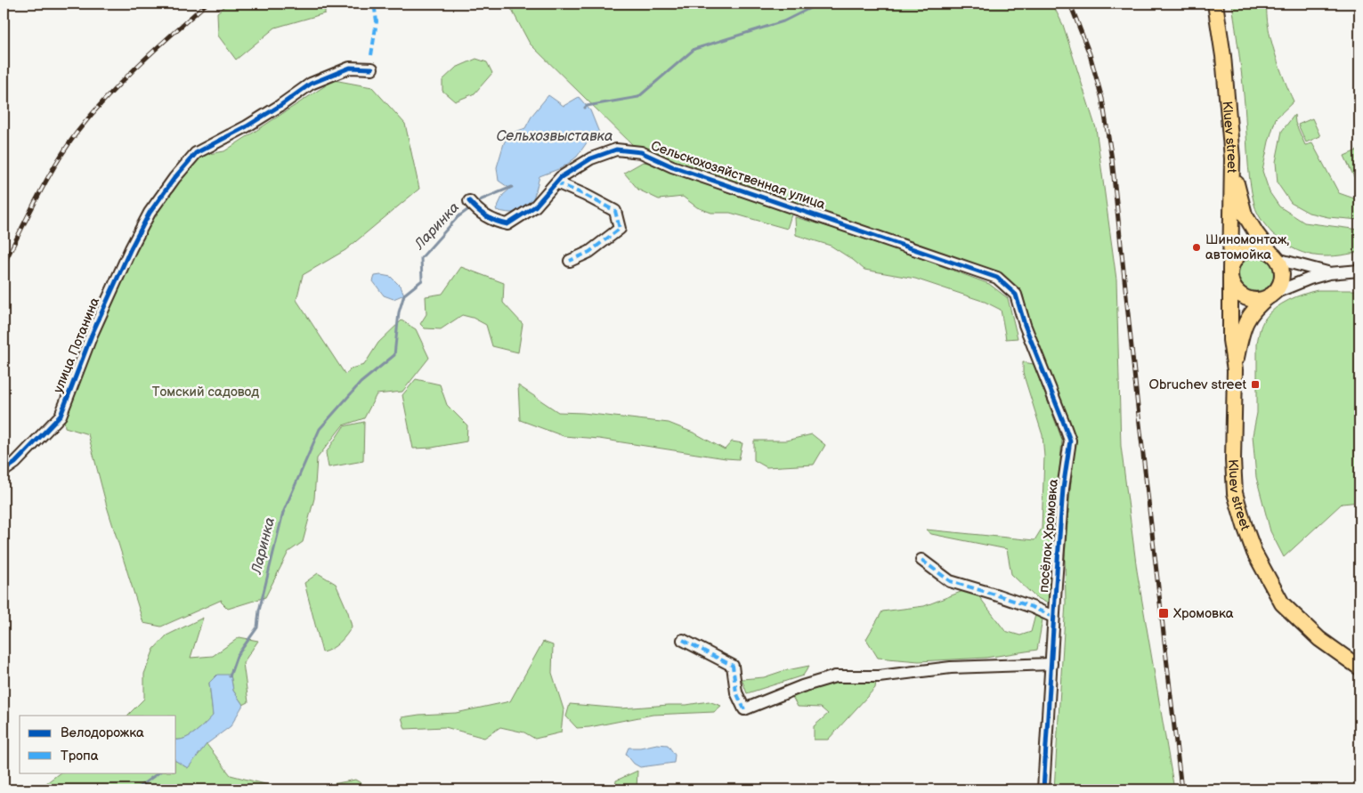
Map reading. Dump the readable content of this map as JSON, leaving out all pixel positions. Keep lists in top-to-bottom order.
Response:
{
  "streets": {
    "main road": ["Kluev street"],
    "street": ["Сельскохозяйственная улица", "улица Потанина", "посёлок Хромовка"]
  },
  "crossings": [
    ["Сельскохозяйственная улица", "посёлок Хромовка"]
  ],
  "water": ["Сельхозвыставка", "Ларинка"],
  "parks": ["Томский садовод"],
  "places": {
    "other": ["Шиномонтаж, автомойка"],
    "transit": ["Obruchev street", "Хромовка"]
  },
  "legend": ["Велодорожка", "Тропа"]
}
